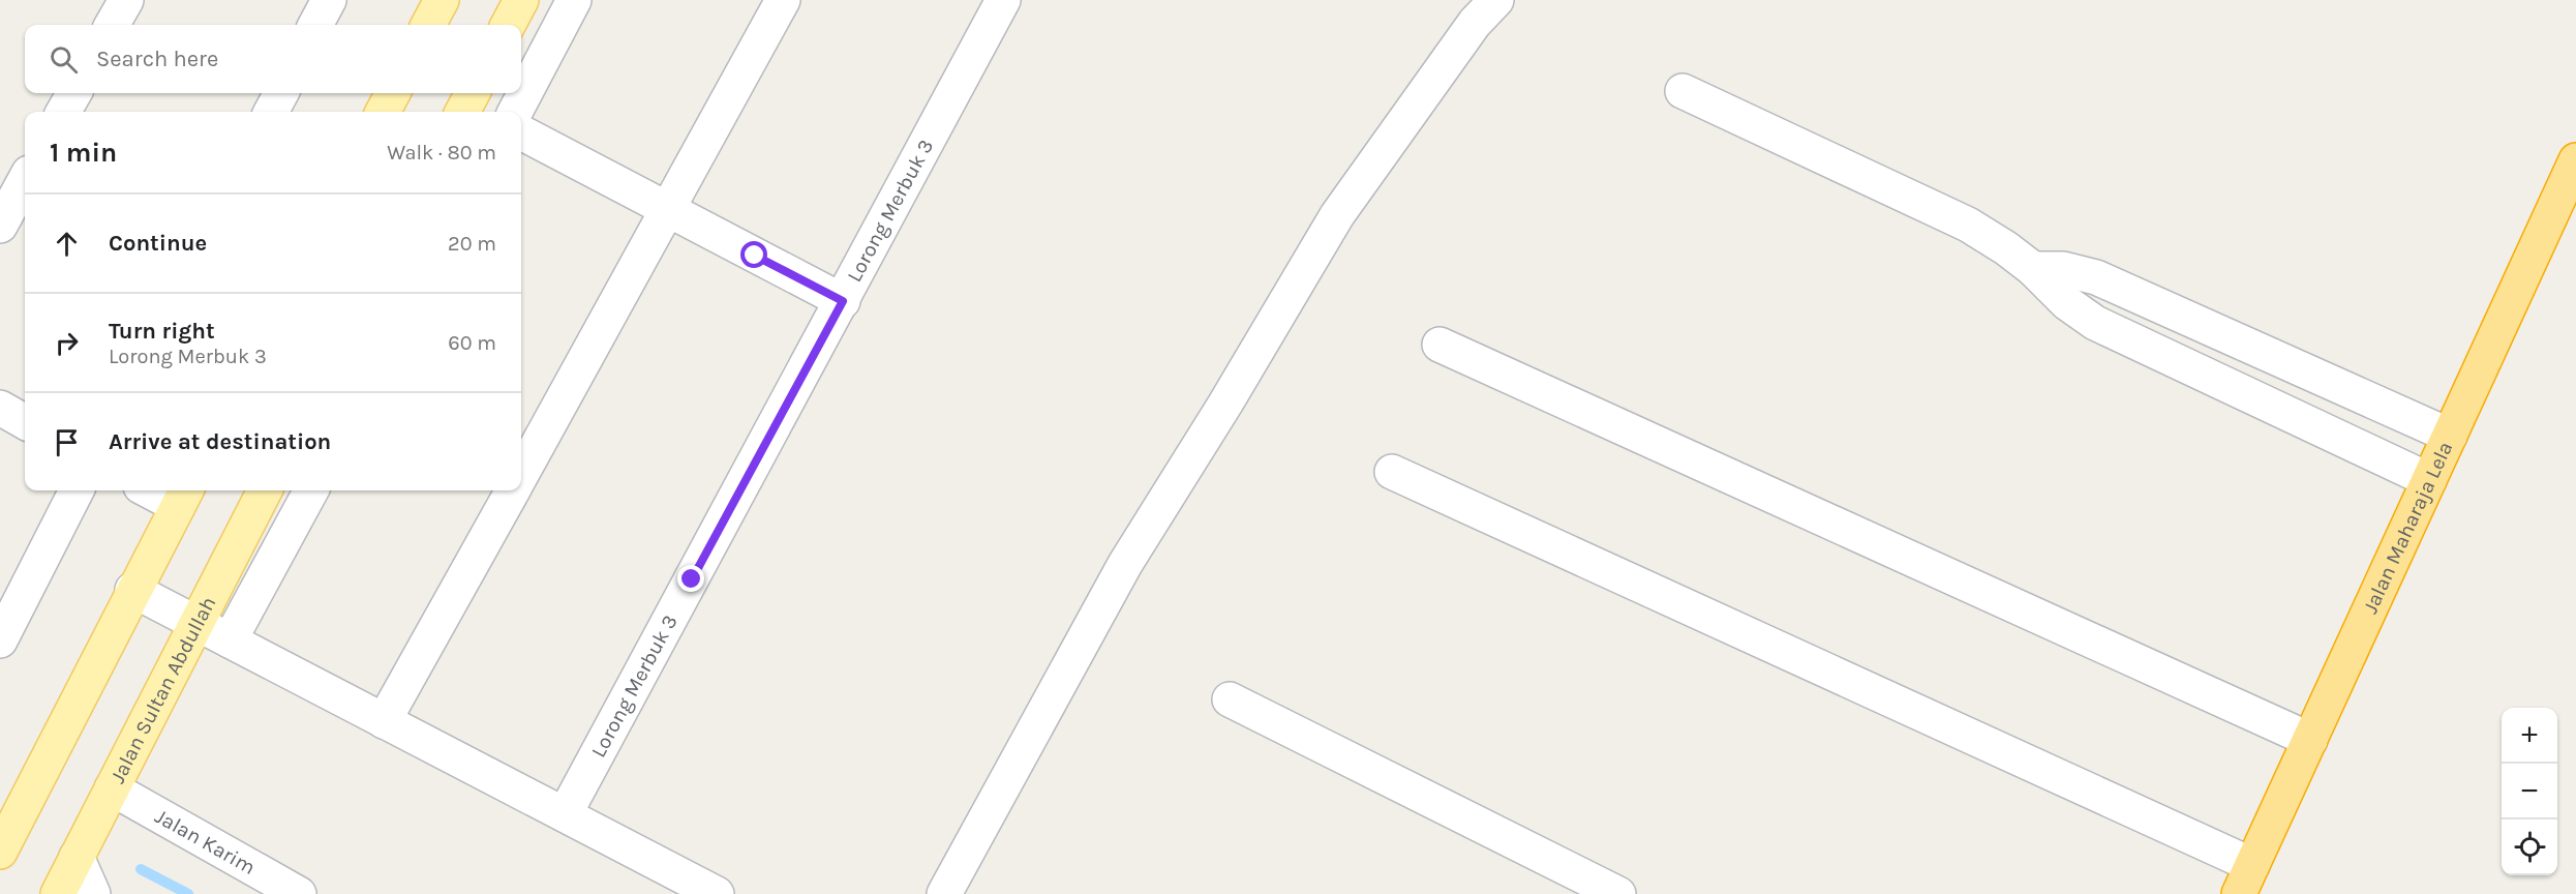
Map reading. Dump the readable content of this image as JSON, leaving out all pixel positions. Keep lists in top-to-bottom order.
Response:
{
  "streets": {
    "highway": ["Jalan Maharaja Lela"],
    "main road": ["Jalan Sultan Abdullah"],
    "street": ["Lorong Merbuk 3", "Jalan Karim"]
  },
  "crossings": [
    ["Jalan Sultan Abdullah", "Jalan Karim"]
  ],
  "page": {
    "search": "Search here",
    "heading": ["1 min", "Walk · 80 m"],
    "list": [
      ["Continue", "20 m"],
      ["Turn right", "Lorong Merbuk 3", "60 m"],
      "Arrive at destination"
    ],
    "map_buttons": ["+", "−"]
  }
}
